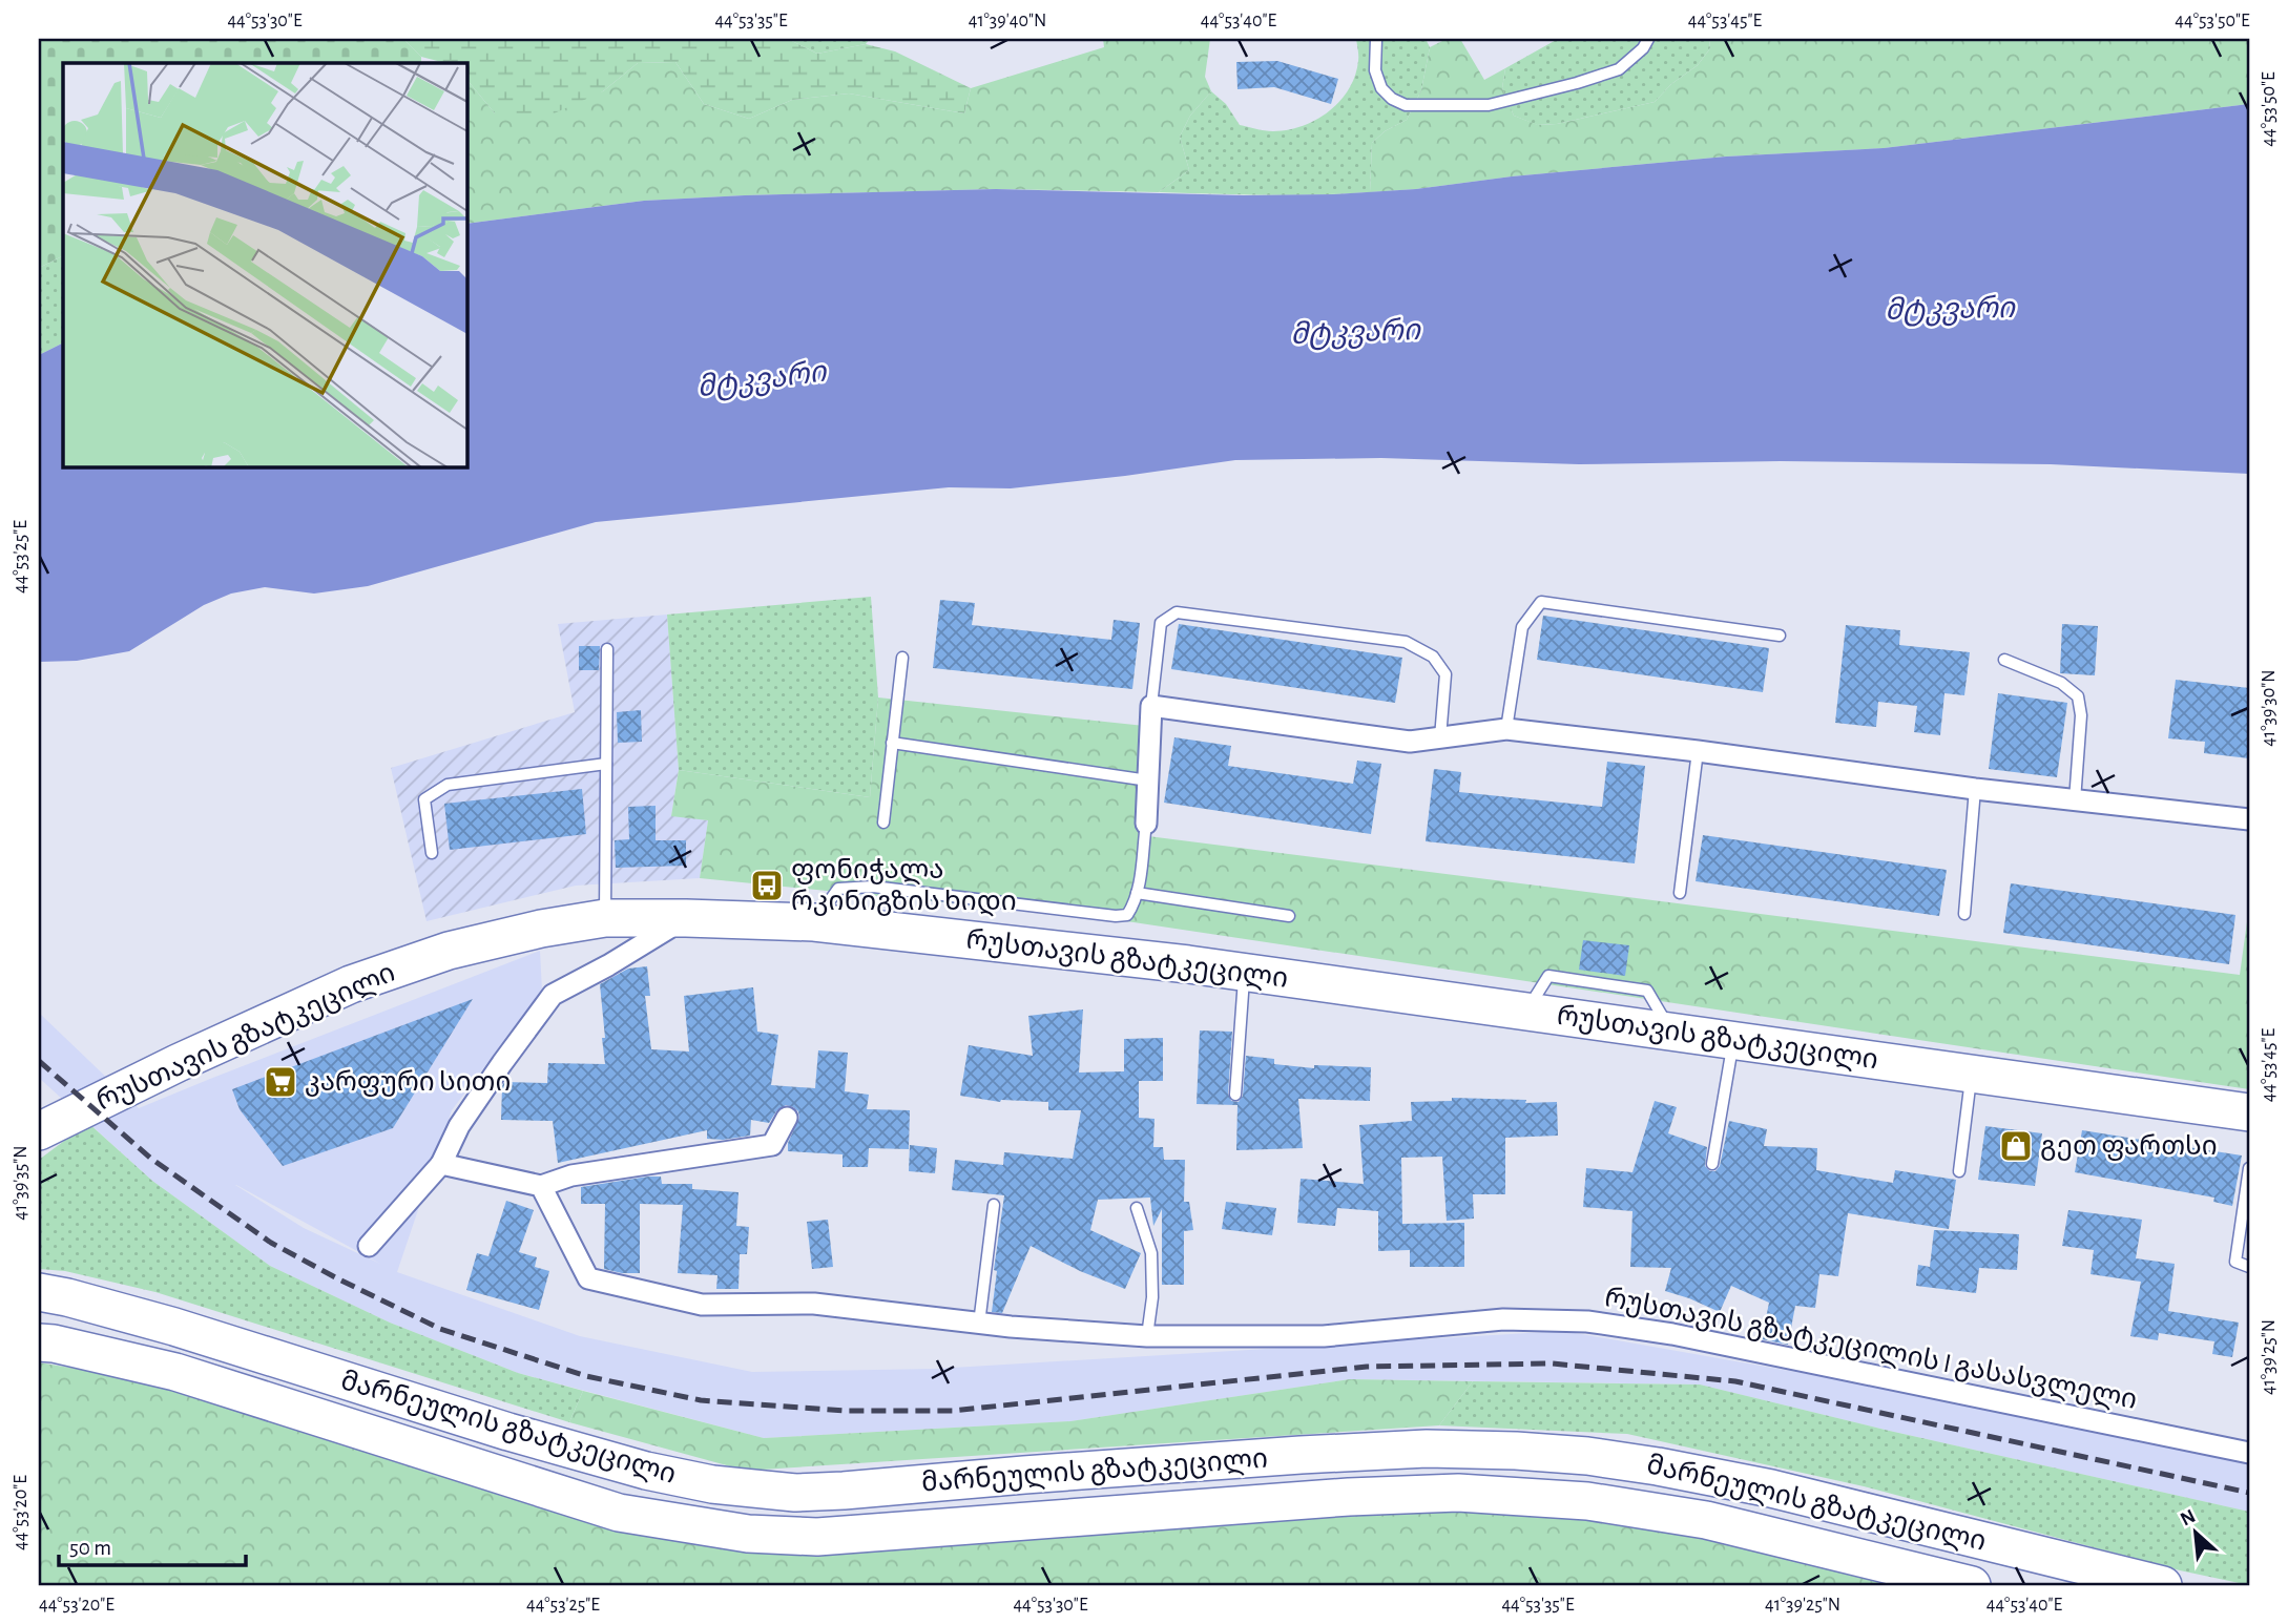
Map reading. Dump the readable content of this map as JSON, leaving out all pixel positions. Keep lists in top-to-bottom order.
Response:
{
  "streets": {
    "highway": ["რუსთავის გზატკეცილი", "მარნეულის გზატკეცილი"],
    "street": ["რუსთავის გზატკეცილის I გასასვლელი"]
  },
  "water": ["მტკვარი"],
  "places": {
    "bus stop": ["ფონიჭალა რკინიგზის ხიდი"],
    "supermarket": ["კარფური სითი"],
    "shop": ["გეთ ფართსი"]
  },
  "scale_bar": "50 m",
  "north": "top left",
  "coordinates": [
    "44°53'30\"E",
    "44°53'35\"E",
    "41°39'40\"N",
    "44°53'40\"E",
    "44°53'45\"E",
    "44°53'50\"E",
    "44°53'25\"E",
    "41°39'30\"N",
    "41°39'35\"N",
    "41°39'25\"N",
    "44°53'20\"E"
  ]
}
